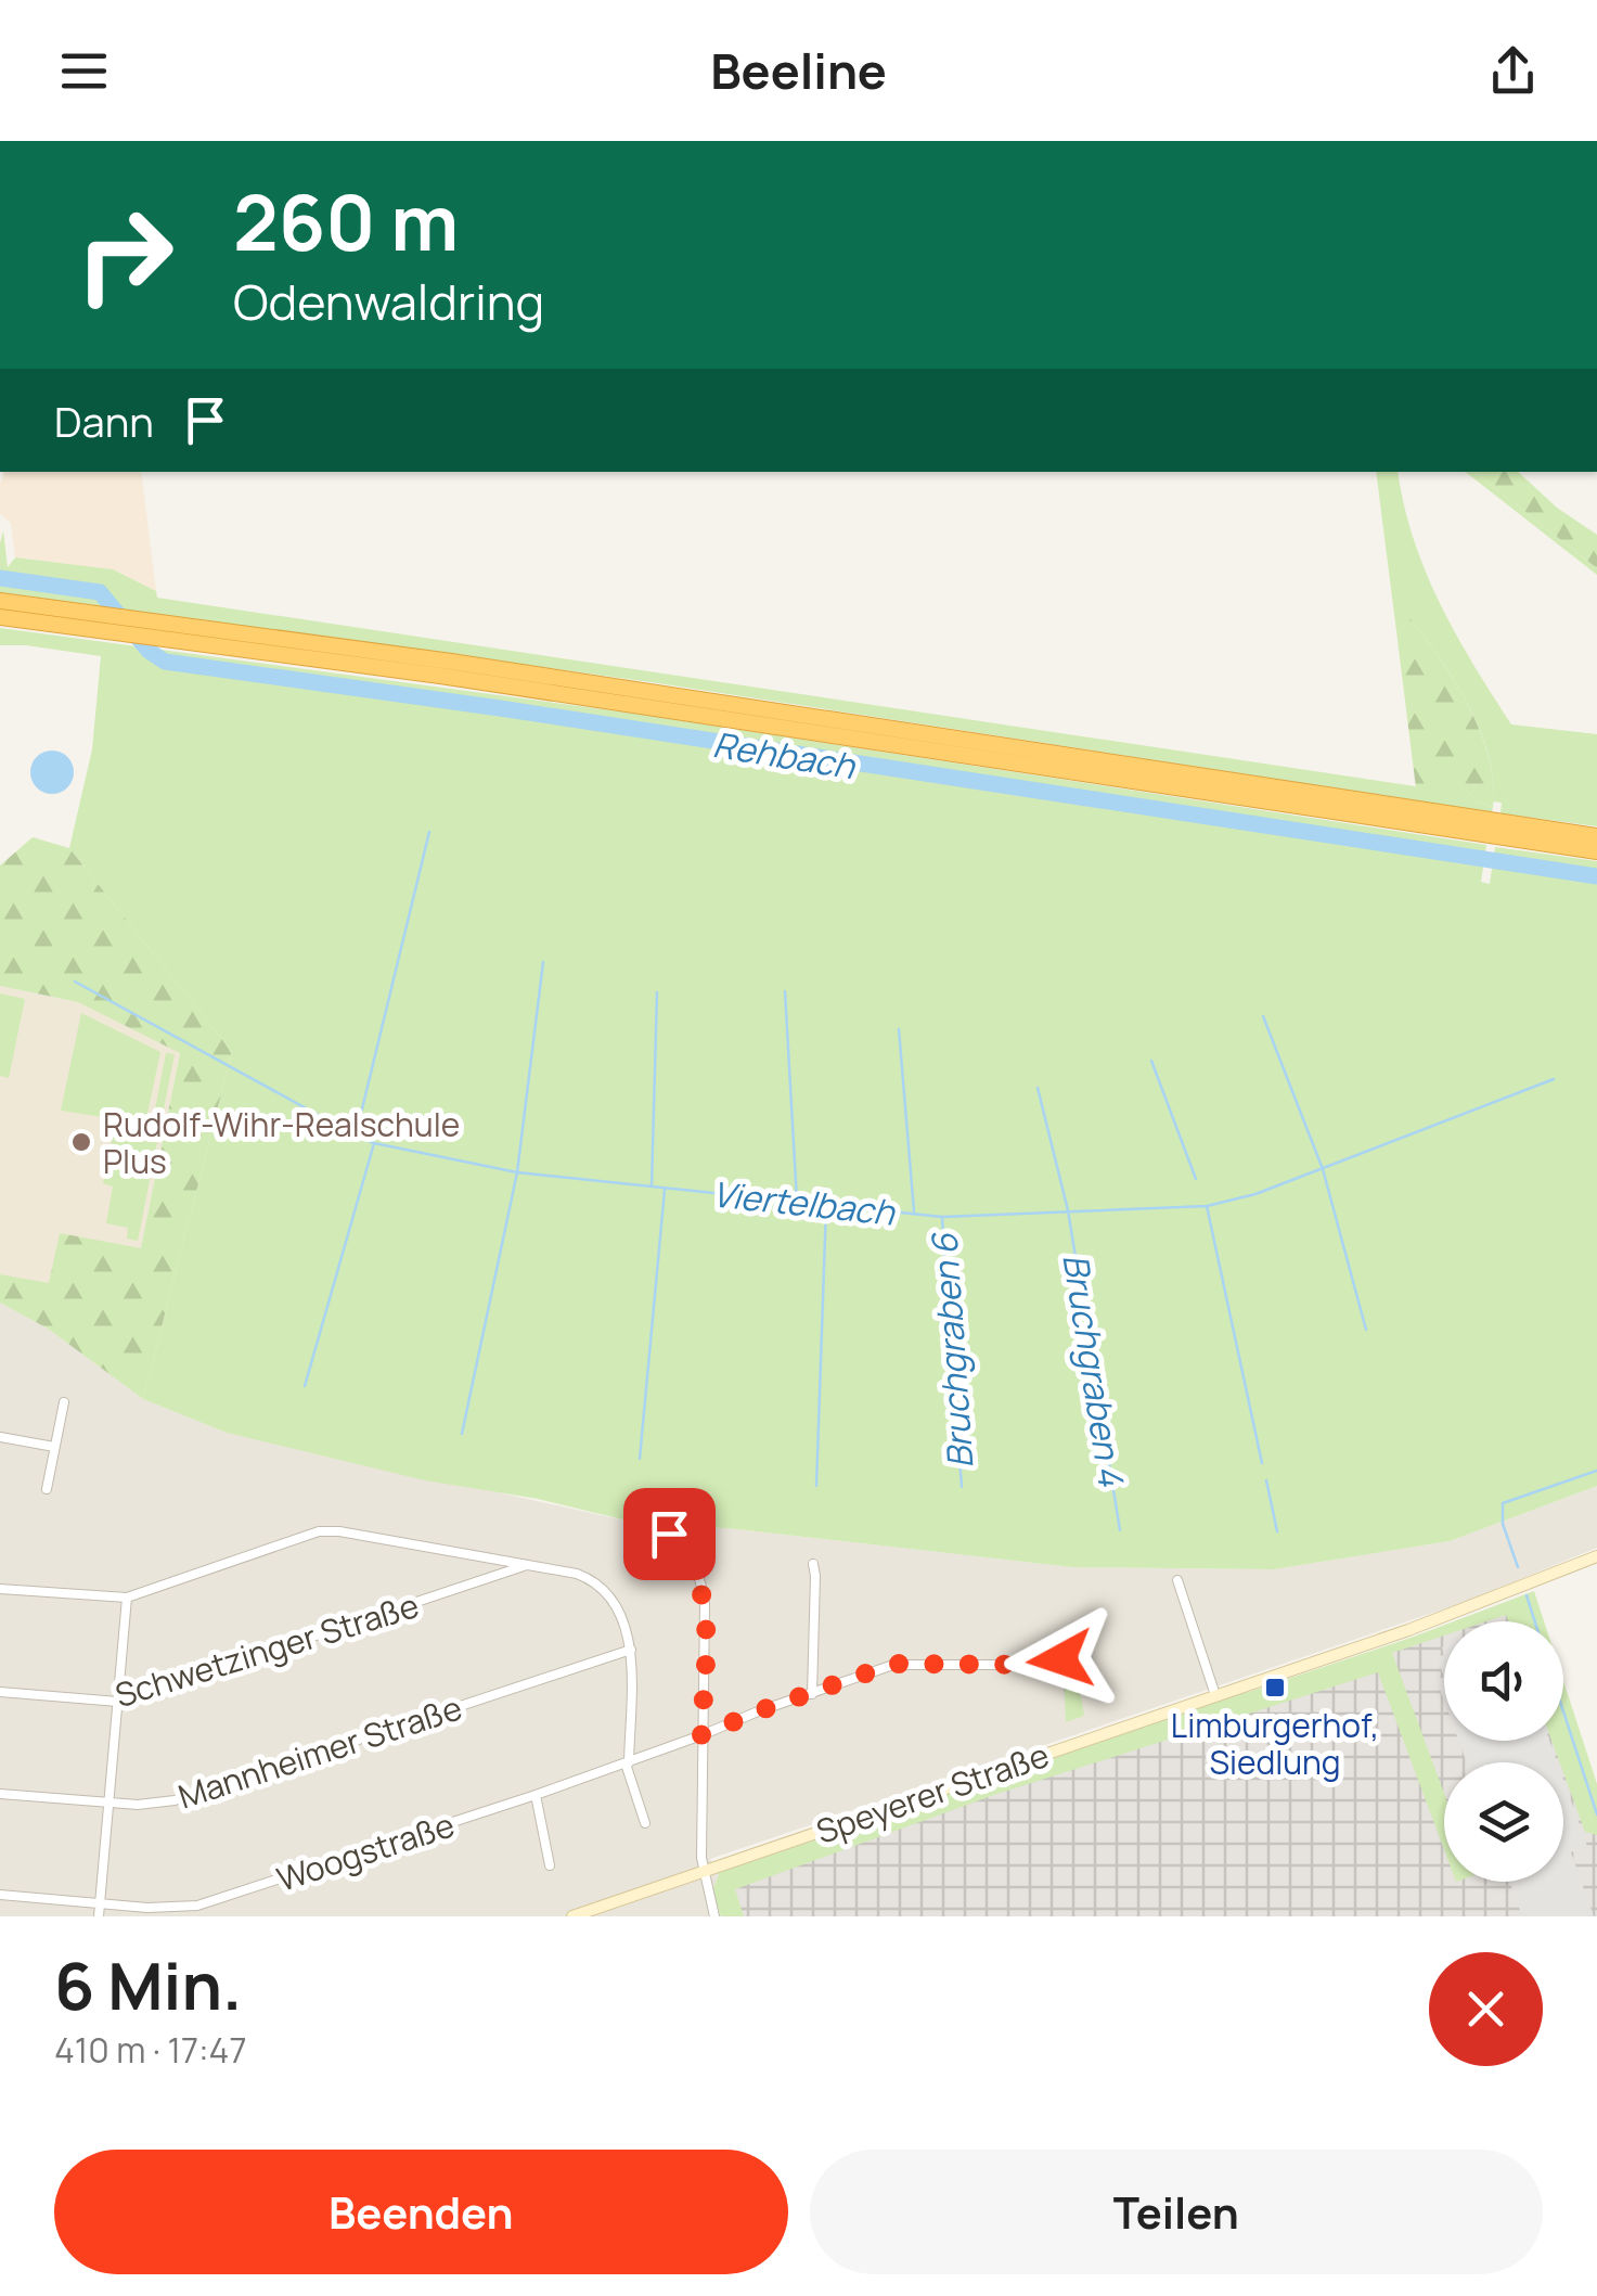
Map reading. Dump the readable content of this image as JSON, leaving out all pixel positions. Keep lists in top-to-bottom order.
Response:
{
  "streets": {
    "street": [
      "Schwetzinger Straße",
      "Mannheimer Straße",
      "Speyerer Straße",
      "Woogstraße"
    ]
  },
  "water": [
    "Rehbach",
    "Viertelbach",
    "Bruchgraben 6",
    "Bruchgraben 4"
  ],
  "places": {
    "other": ["Rudolf-Wihr-Realschule Plus"],
    "transit": ["Limburgerhof, Siedlung"]
  },
  "page": {
    "header": "Beeline",
    "turn": ["260 m", "Odenwaldring"],
    "then": "Dann",
    "heading": ["6 Min.", "410 m · 17:47"],
    "buttons": ["Beenden", "Teilen"]
  }
}
